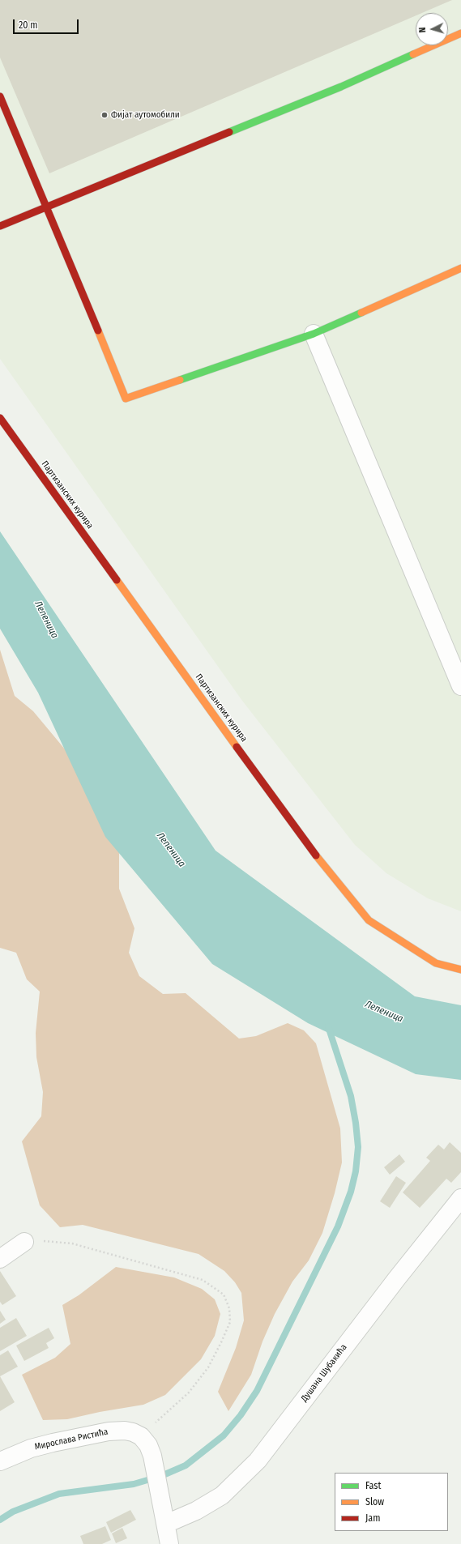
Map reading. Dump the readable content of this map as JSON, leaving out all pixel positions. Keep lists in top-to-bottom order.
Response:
{
  "streets": {
    "street": ["Партизанских курира", "Душана Шубакића", "Мирослава Ристића"]
  },
  "water": ["Лепеница"],
  "places": ["Фијат аутомобили"],
  "legend": ["Fast", "Slow", "Jam"],
  "scale_bar": "20 m",
  "north": "left"
}
